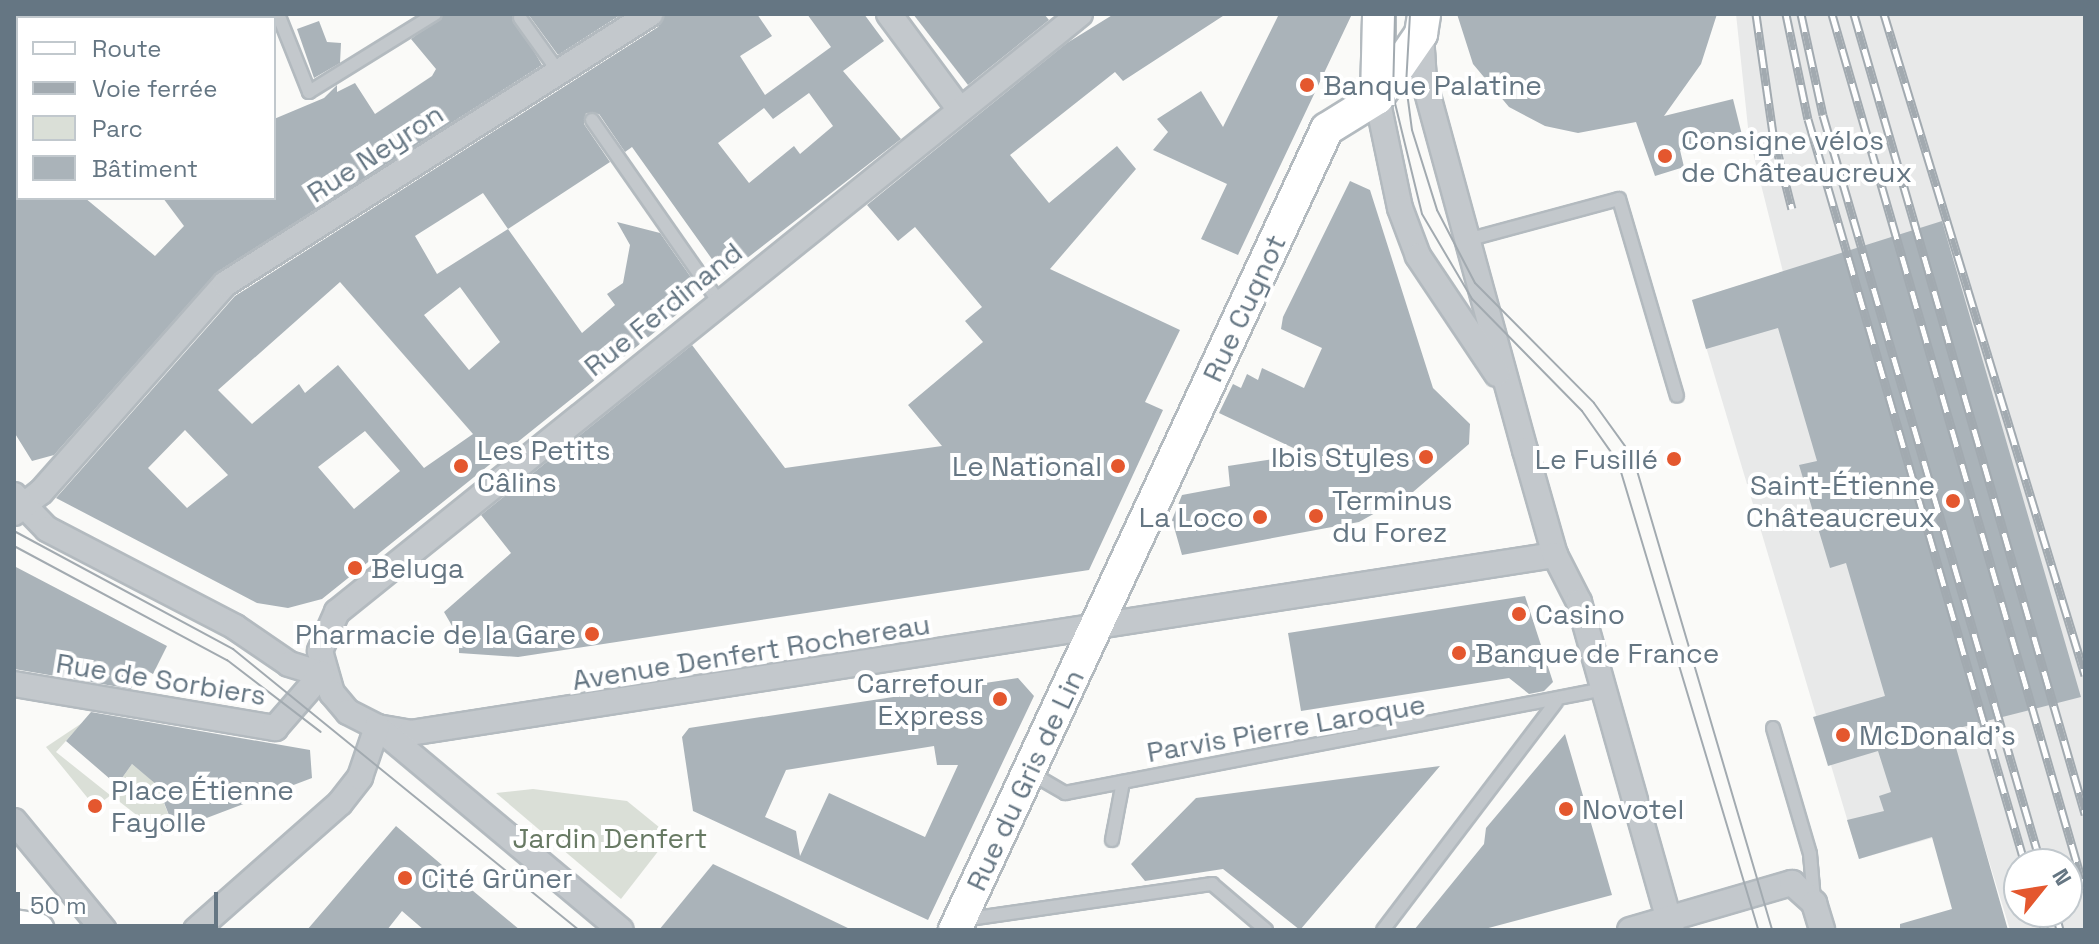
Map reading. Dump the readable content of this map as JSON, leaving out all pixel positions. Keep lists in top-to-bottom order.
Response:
{
  "streets": {
    "main road": ["Rue Cugnot", "Rue du Gris de Lin"],
    "street": [
      "Rue Neyron",
      "Rue Ferdinand",
      "Avenue Denfert Rochereau",
      "Rue de Sorbiers"
    ],
    "lane": ["Parvis Pierre Laroque"]
  },
  "crossings": [
    ["Rue Cugnot", "Avenue Denfert Rochereau"],
    ["Rue Cugnot", "Rue du Gris de Lin"],
    ["Rue Ferdinand", "Avenue Denfert Rochereau"],
    ["Rue Ferdinand", "Rue de Sorbiers"],
    ["Avenue Denfert Rochereau", "Rue de Sorbiers"],
    ["Avenue Denfert Rochereau", "Rue du Gris de Lin"],
    ["Parvis Pierre Laroque", "Rue du Gris de Lin"]
  ],
  "parks": ["Jardin Denfert"],
  "places": [
    "Banque Palatine",
    "Consigne vélos de Châteaucreux",
    "Ibis Styles",
    "Le Fusillé",
    "Les Petits Câlins",
    "Le National",
    "Saint-Étienne Châteaucreux",
    "Terminus du Forez",
    "La Loco",
    "Beluga",
    "Casino",
    "Pharmacie de la Gare",
    "Banque de France",
    "Carrefour Express",
    "McDonald's",
    "Place Étienne Fayolle",
    "Novotel",
    "Cité Grüner"
  ],
  "legend": [
    "Route",
    "Voie ferrée",
    "Parc",
    "Bâtiment"
  ],
  "scale_bar": "50 m",
  "north": "top right"
}
